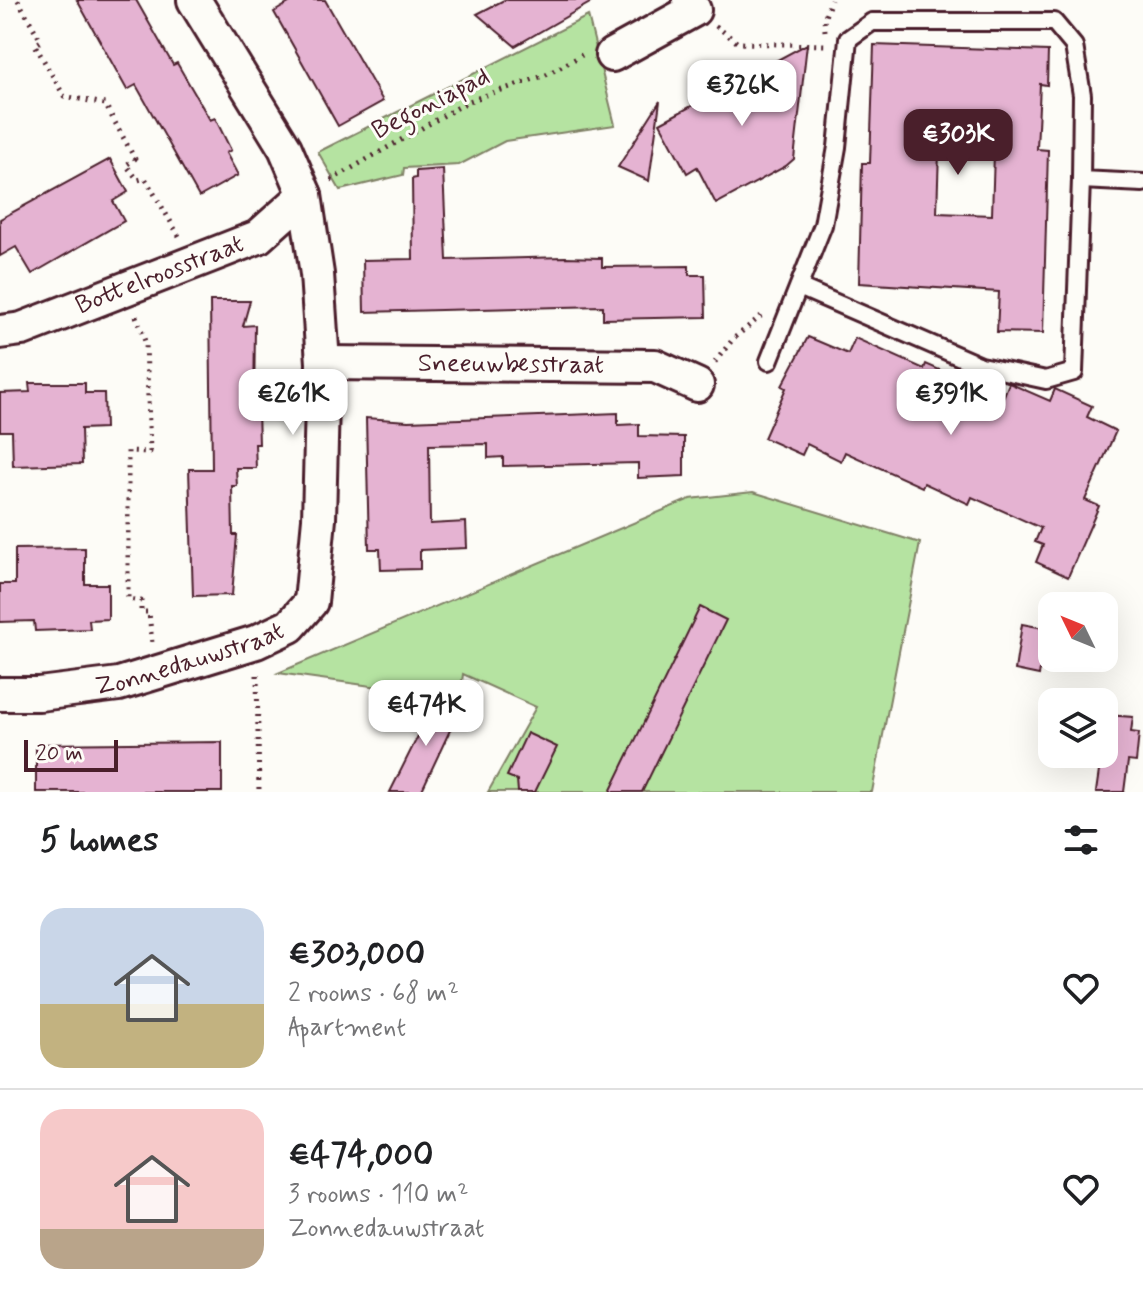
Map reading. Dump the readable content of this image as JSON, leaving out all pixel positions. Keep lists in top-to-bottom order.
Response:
{
  "streets": {
    "street": ["Bottelroosstraat", "Sneeuwbesstraat", "Zonnedauwstraat"],
    "path": ["Begoniapad"]
  },
  "crossings": [
    ["Begoniapad", "Bottelroosstraat"],
    ["Begoniapad", "Zonnedauwstraat"],
    ["Bottelroosstraat", "Zonnedauwstraat"],
    ["Sneeuwbesstraat", "Zonnedauwstraat"]
  ],
  "scale_bar": "20 m",
  "north": "top left",
  "page": {
    "price": [
      "€326K",
      "€303K",
      "€261K",
      "€391K",
      "€474K"
    ],
    "scale": "20 m",
    "heading": "5 homes",
    "list": [
      {
        "name": "€303,000",
        "note": "2 rooms · 68 m² · Apartment"
      },
      {
        "name": "€474,000",
        "note": "3 rooms · 110 m² · Zonnedauwstraat"
      }
    ]
  }
}
